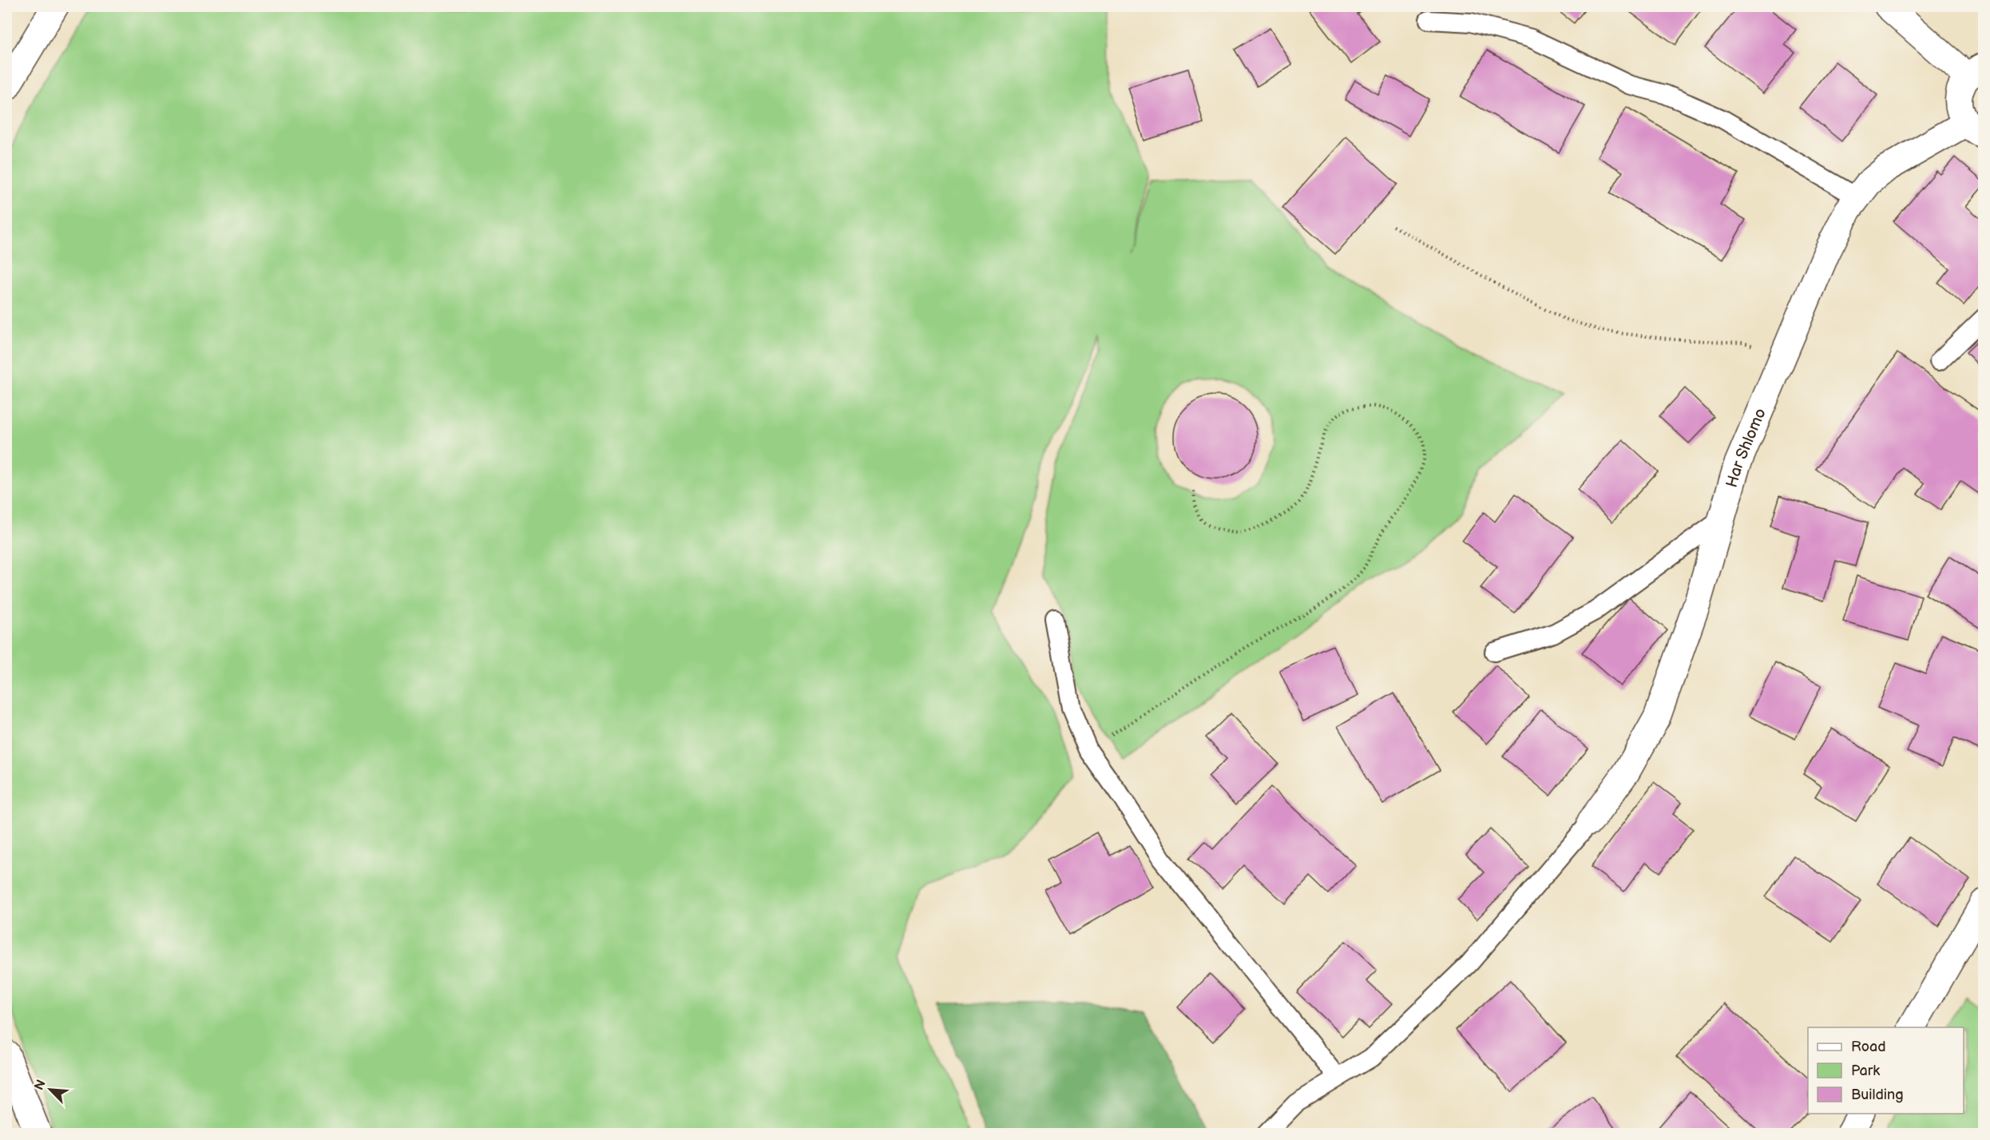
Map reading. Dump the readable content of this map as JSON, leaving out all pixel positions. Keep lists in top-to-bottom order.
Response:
{
  "streets": {
    "street": ["Har Shlomo"]
  },
  "legend": ["Road", "Park", "Building"],
  "north": "top left"
}
